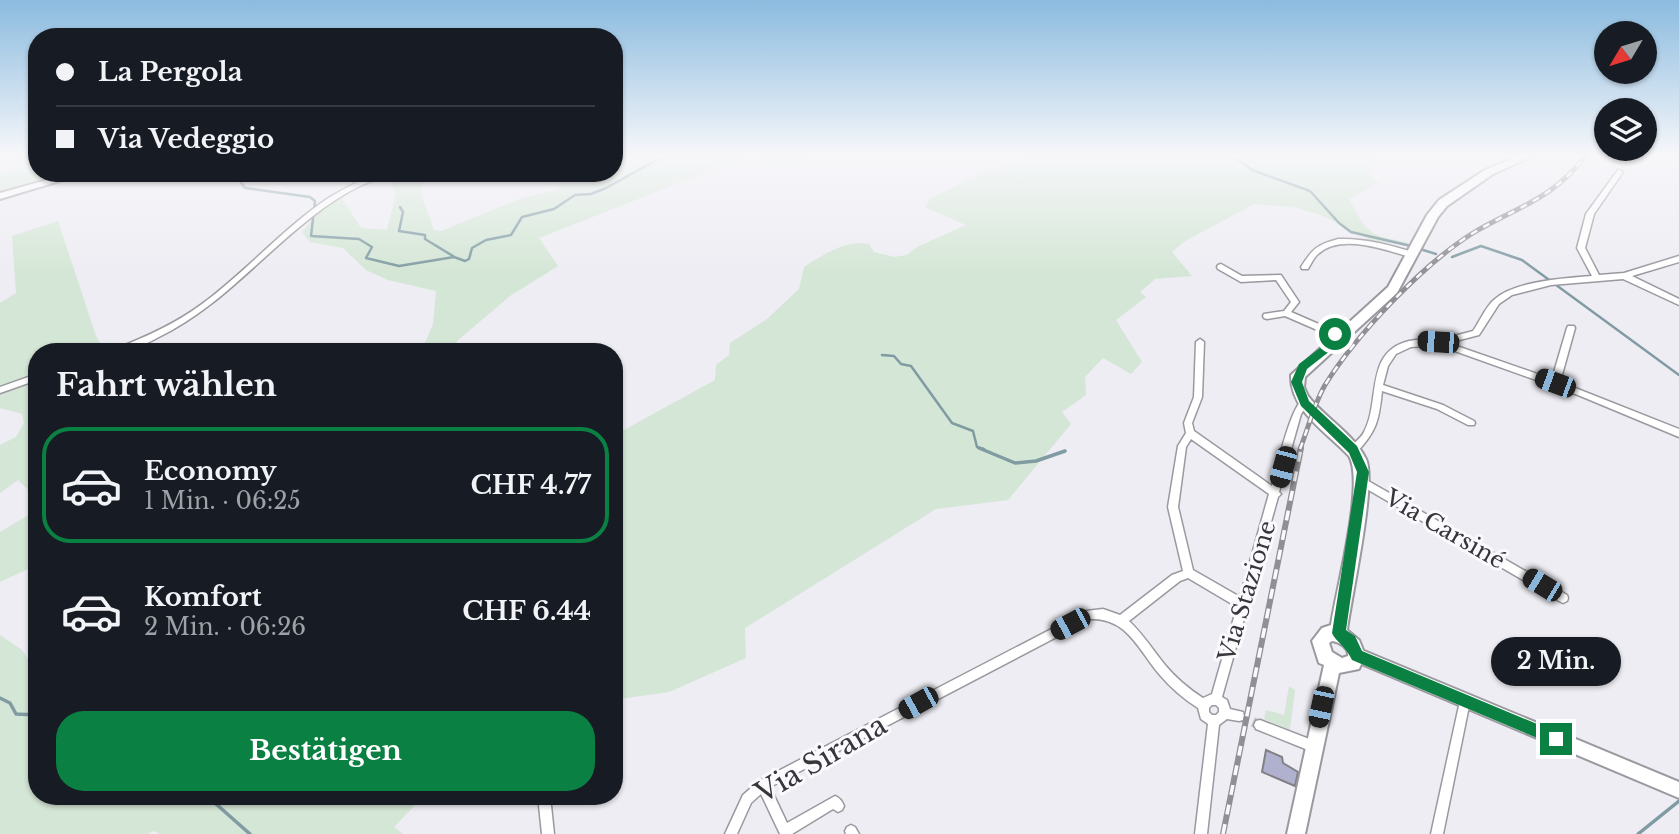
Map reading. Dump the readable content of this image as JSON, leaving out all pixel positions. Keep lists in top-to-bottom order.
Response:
{
  "streets": {
    "street": ["Via Carsiné", "Via Stazione", "Via Sirana"]
  },
  "north": "bottom left",
  "page": {
    "banner": ["La Pergola", "Via Vedeggio"],
    "heading": "Fahrt wählen",
    "list": [
      {
        "name": "Economy",
        "note": "1 Min. · 06:25",
        "value": "CHF 4.77"
      },
      {
        "name": "Komfort",
        "note": "2 Min. · 06:26",
        "value": "CHF 6.44"
      }
    ],
    "bubble": "2 Min.",
    "buttons": "Bestätigen"
  }
}
